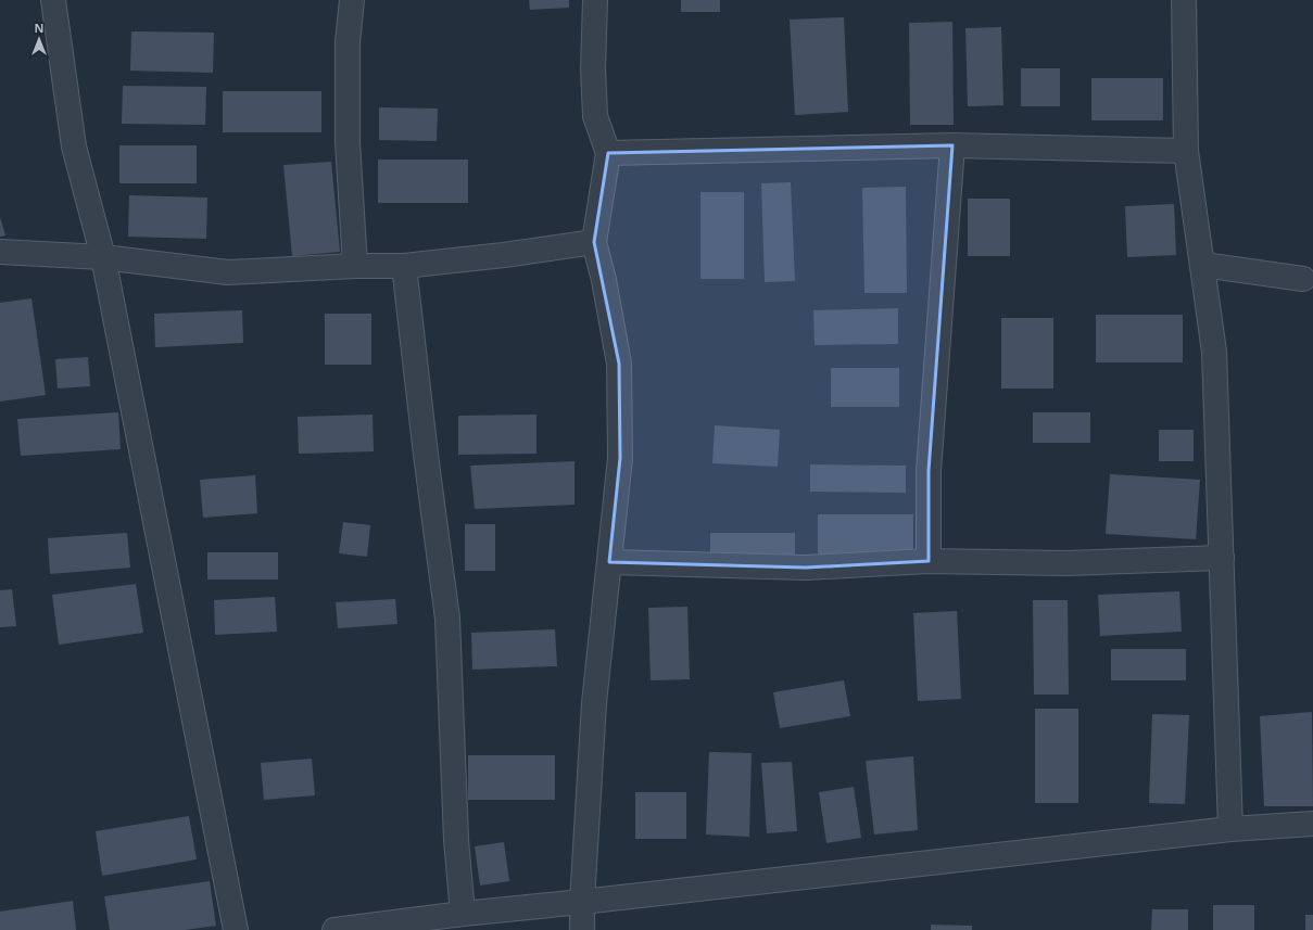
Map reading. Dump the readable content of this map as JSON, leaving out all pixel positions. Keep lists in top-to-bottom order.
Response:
{
  "north": "top"
}
